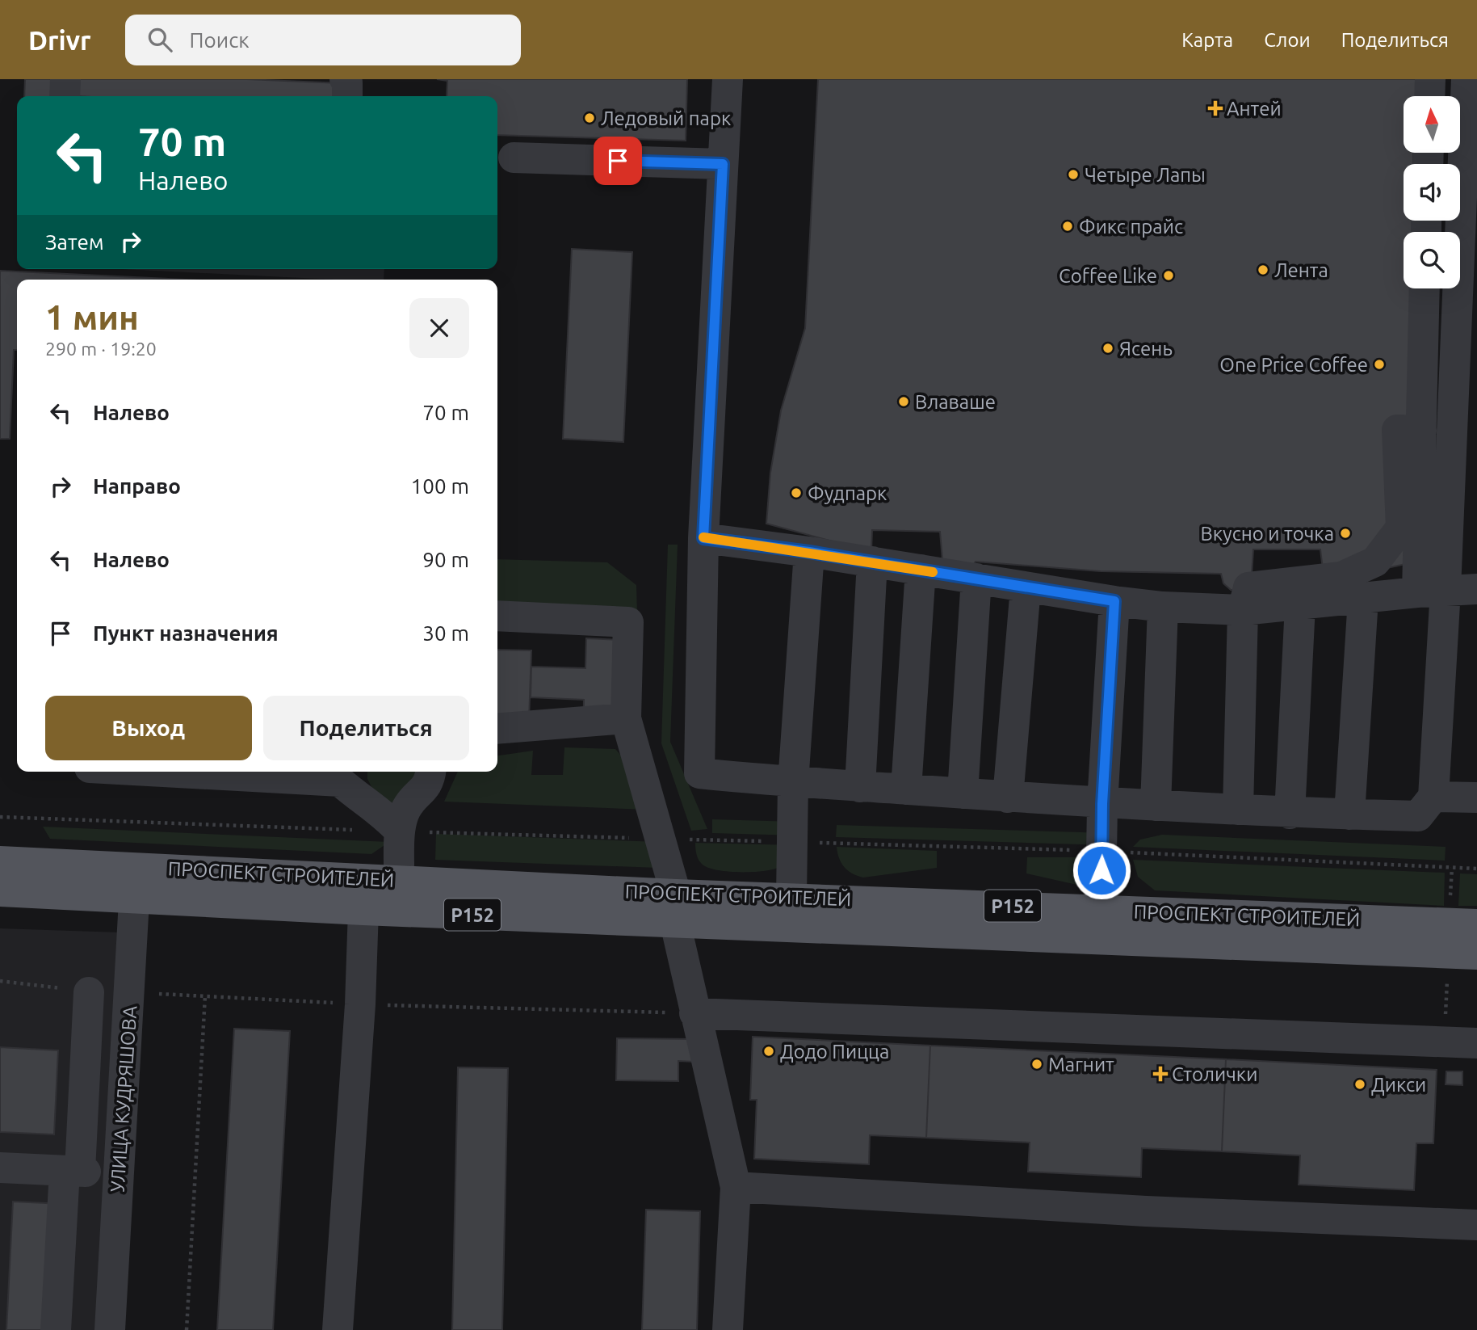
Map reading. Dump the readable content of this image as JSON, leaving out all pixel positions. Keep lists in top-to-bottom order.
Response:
{
  "streets": {
    "main road": ["ПРОСПЕКТ СТРОИТЕЛЕЙ", "Р152"],
    "street": ["УЛИЦА КУДРЯШОВА"]
  },
  "crossings": [
    ["ПРОСПЕКТ СТРОИТЕЛЕЙ", "УЛИЦА КУДРЯШОВА"]
  ],
  "places": {
    "health": ["Антей", "Столички"],
    "other": [
      "Ледовый парк",
      "Четыре Лапы",
      "Фикс прайс",
      "Лента",
      "Coffee Like",
      "Ясень",
      "One Price Coffee",
      "Влаваше",
      "Фудпарк",
      "Вкусно и точка",
      "Додо Пицца",
      "Магнит",
      "Дикси"
    ]
  },
  "north": "top",
  "page": {
    "header": "Drivr",
    "search": "Поиск",
    "nav": ["Карта", "Слои", "Поделиться"],
    "turn": ["70 m", "Налево"],
    "then": "Затем",
    "heading": ["1 мин", "290 m · 19:20"],
    "list": [
      {
        "name": "Налево",
        "value": "70 m"
      },
      {
        "name": "Направо",
        "value": "100 m"
      },
      {
        "name": "Налево",
        "value": "90 m"
      },
      {
        "name": "Пункт назначения",
        "value": "30 m"
      }
    ],
    "buttons": ["Выход", "Поделиться"]
  }
}
